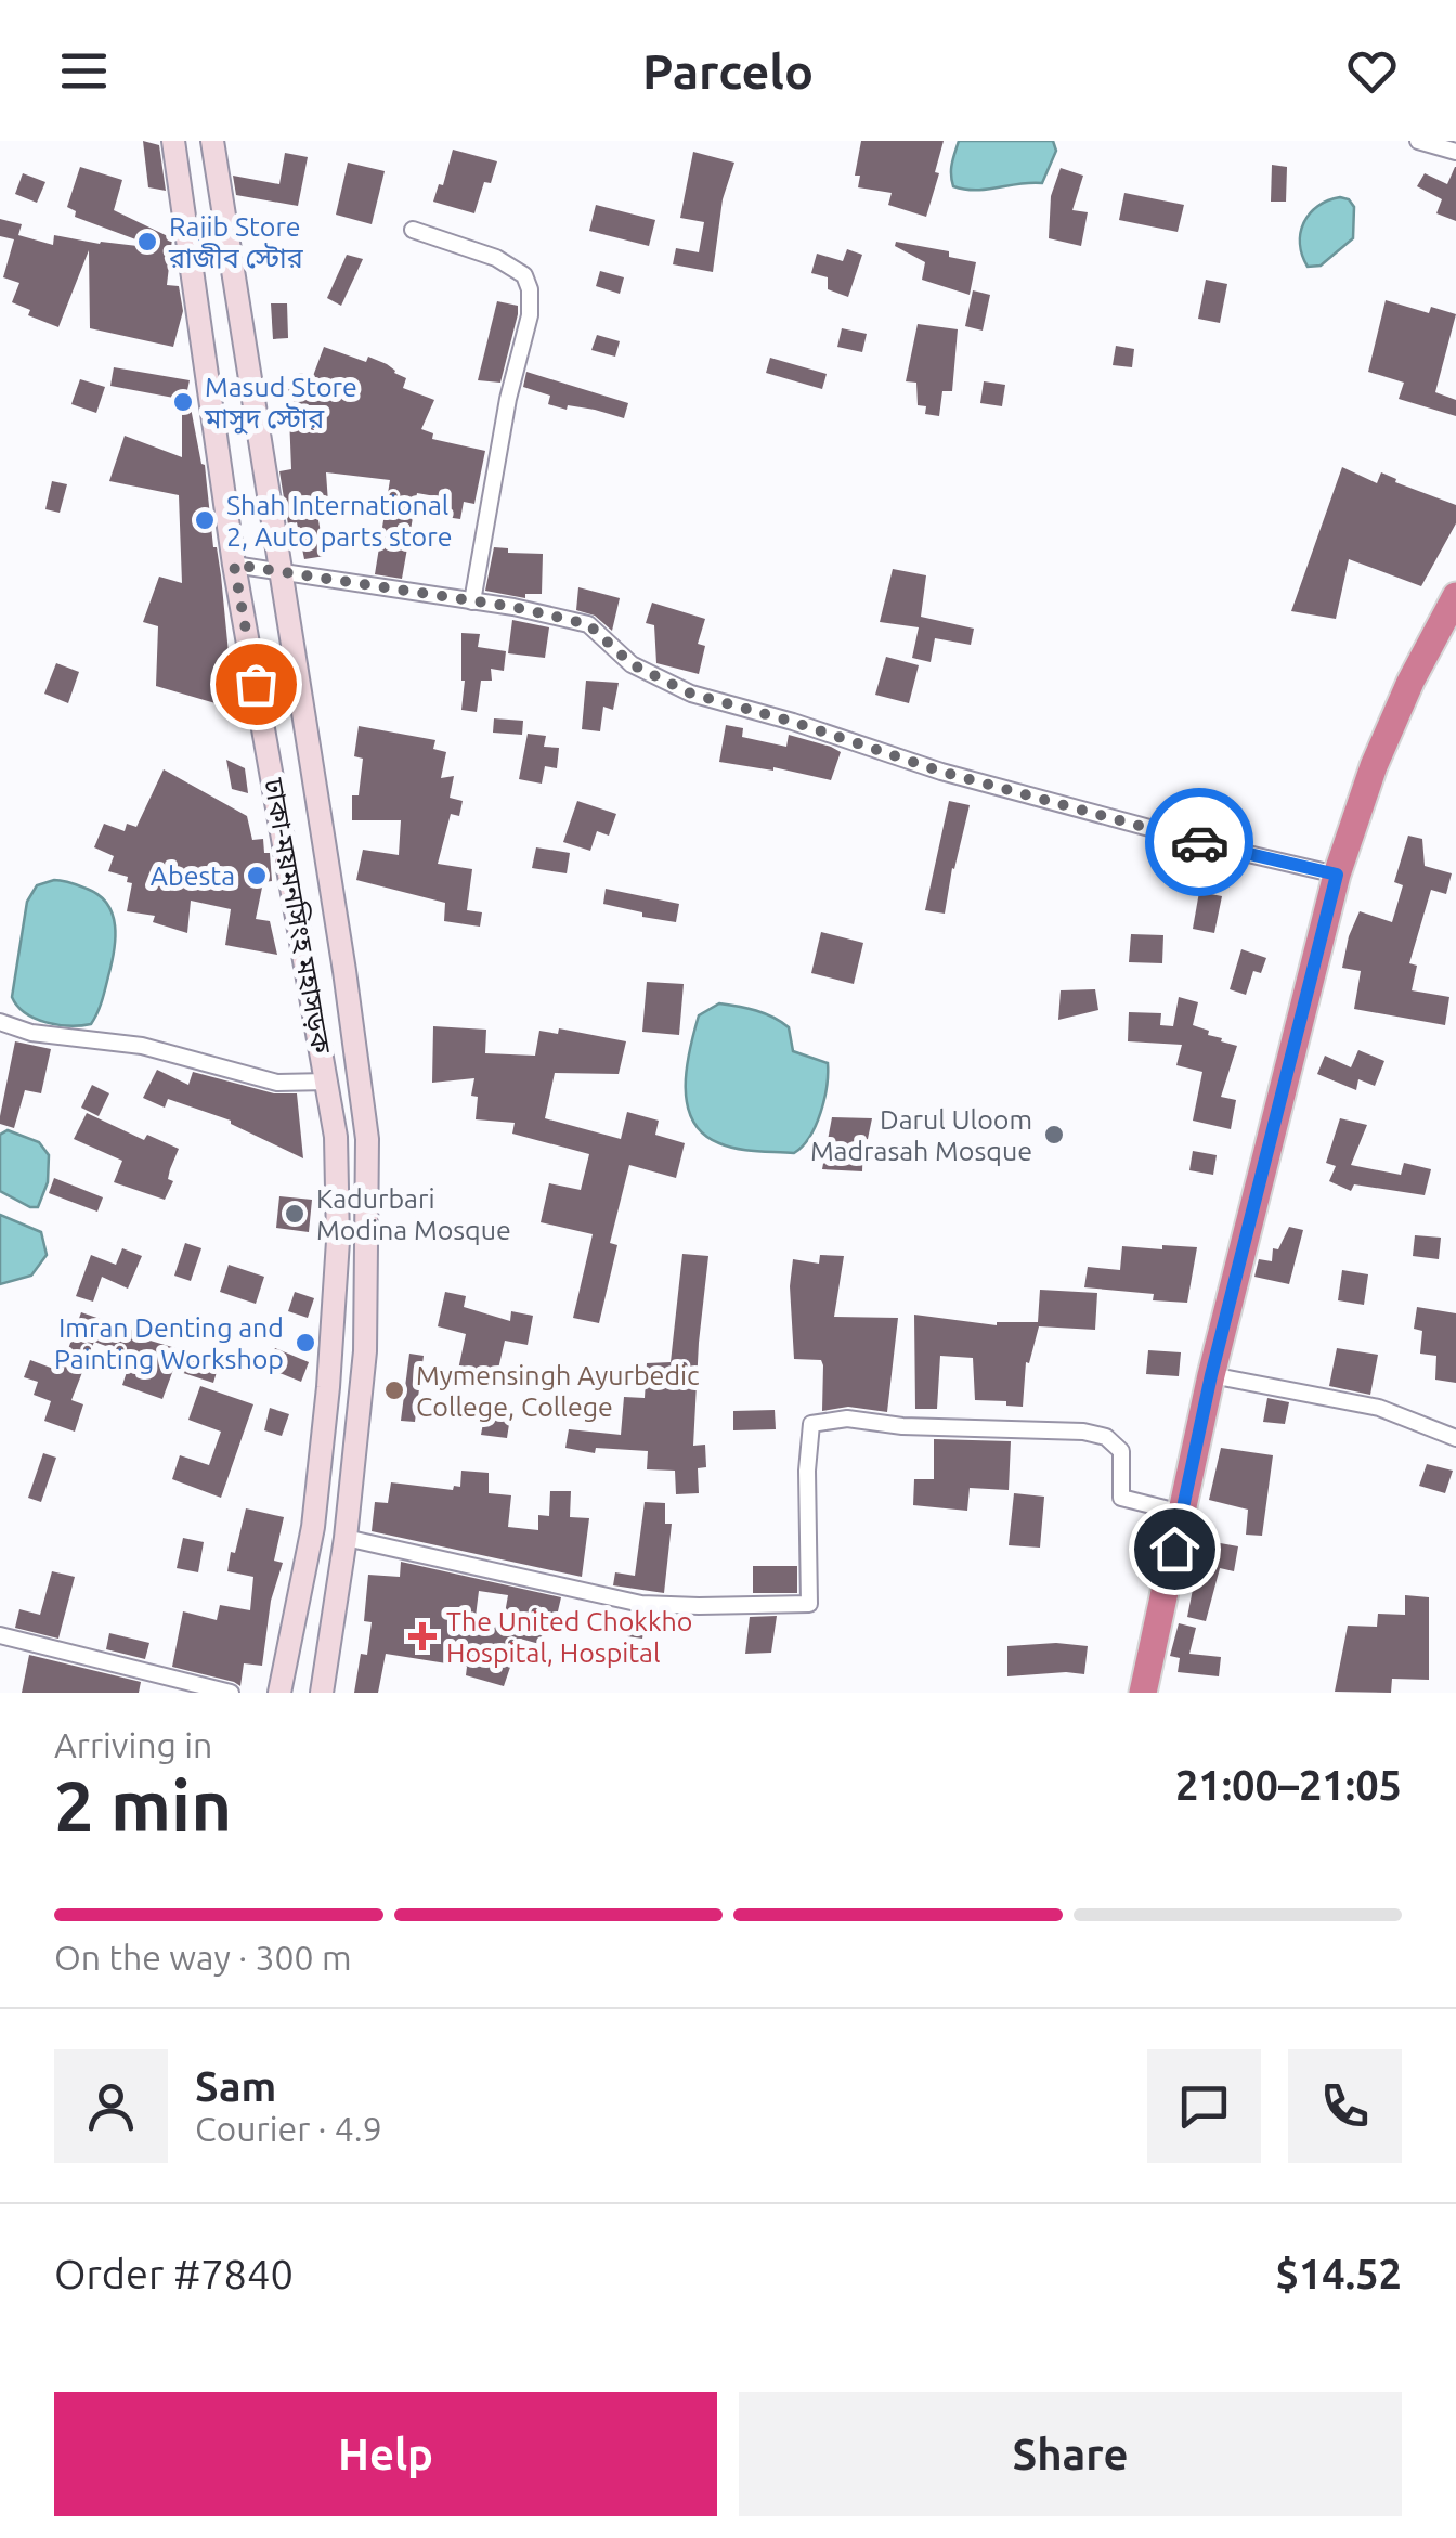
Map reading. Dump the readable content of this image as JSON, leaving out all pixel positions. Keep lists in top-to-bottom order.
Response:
{
  "streets": {
    "main road": ["ঢাকা-ময়মনসিংহ মহাসড়ক"]
  },
  "places": {
    "other": [
      "Rajib Store রাজীব স্টোর",
      "Masud Store মাসুদ স্টোর",
      "Shah International 2, Auto parts store",
      "Abesta",
      "Darul Uloom Madrasah Mosque",
      "Kadurbari Modina Mosque",
      "Imran Denting and Painting Workshop",
      "Mymensingh Ayurbedic College, College"
    ],
    "health": ["The United Chokkho Hospital, Hospital"]
  },
  "page": {
    "header": "Parcelo",
    "heading": ["2 min", "Arriving in", "21:00–21:05"],
    "panel": [
      "Sam",
      "Courier · 4.9",
      "Order #7840",
      "$14.52"
    ],
    "bar": "On the way · 300 m",
    "buttons": ["Help", "Share"]
  }
}
